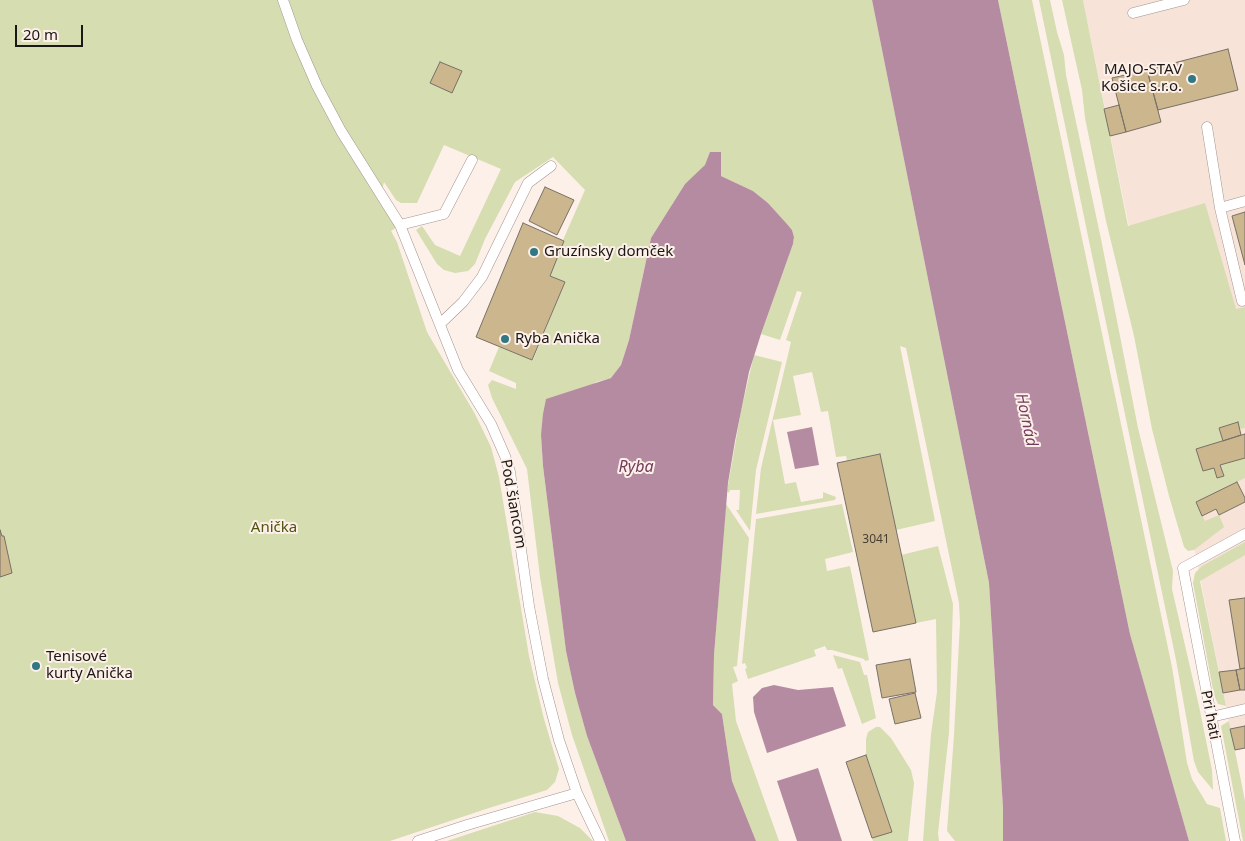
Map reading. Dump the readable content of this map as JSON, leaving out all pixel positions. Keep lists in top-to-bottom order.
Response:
{
  "streets": {
    "lane": ["Pod šiancom", "Pri hati"]
  },
  "water": ["Hornád", "Ryba"],
  "parks": ["Anička"],
  "places": [
    "MAJO-STAV Košice s.r.o.",
    "Gruzínsky domček",
    "Ryba Anička",
    "Tenisové kurty Anička"
  ],
  "house_numbers": ["3041"],
  "scale_bar": "20 m"
}
